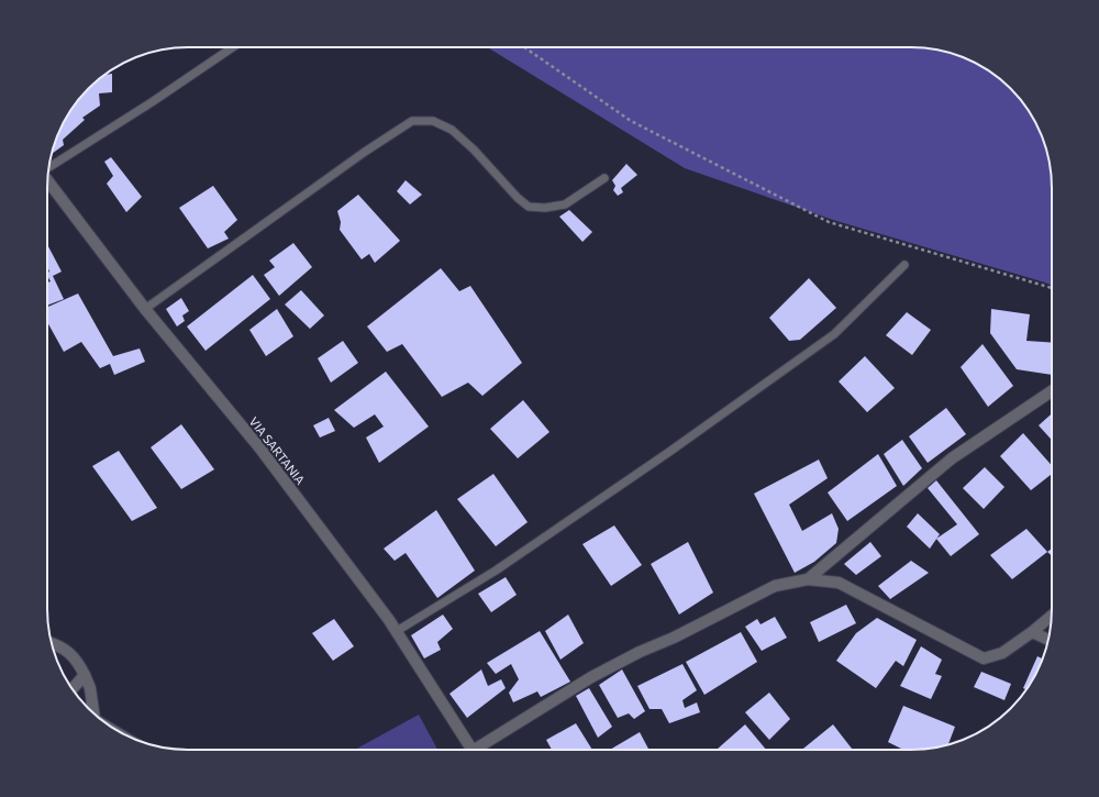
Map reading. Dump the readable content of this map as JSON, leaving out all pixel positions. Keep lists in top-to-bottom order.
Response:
{
  "streets": {
    "street": ["VIA SARTANIA"]
  }
}
